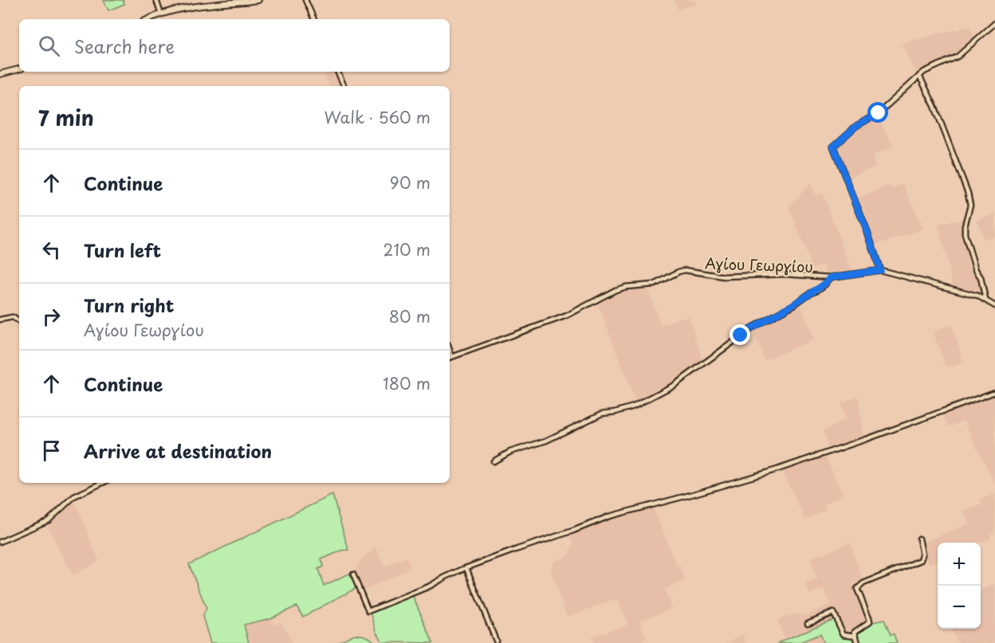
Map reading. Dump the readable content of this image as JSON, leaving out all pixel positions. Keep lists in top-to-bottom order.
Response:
{
  "streets": {
    "street": ["Αγίου Γεωργίου"]
  },
  "page": {
    "search": "Search here",
    "heading": ["7 min", "Walk · 560 m"],
    "list": [
      ["Continue", "90 m"],
      ["Turn left", "210 m"],
      ["Turn right", "Αγίου Γεωργίου", "80 m"],
      ["Continue", "180 m"],
      "Arrive at destination"
    ],
    "map_buttons": ["+", "−"]
  }
}
